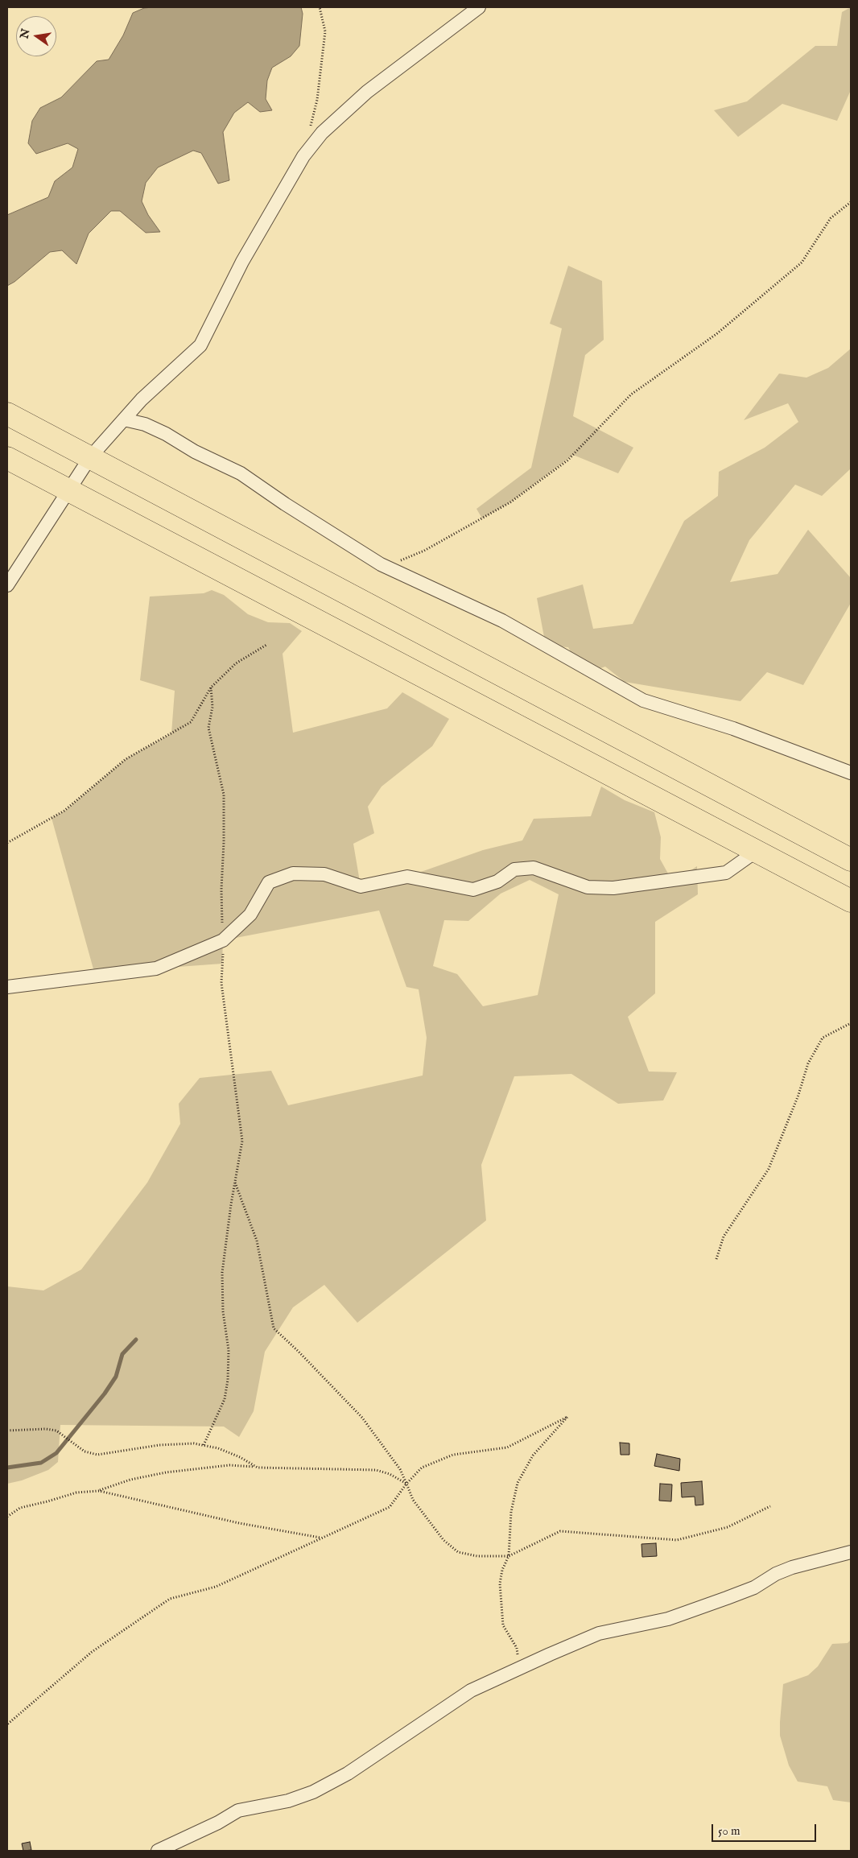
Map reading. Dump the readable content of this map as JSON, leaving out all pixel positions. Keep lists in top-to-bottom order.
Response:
{
  "scale_bar": "50 m",
  "north": "left"
}
